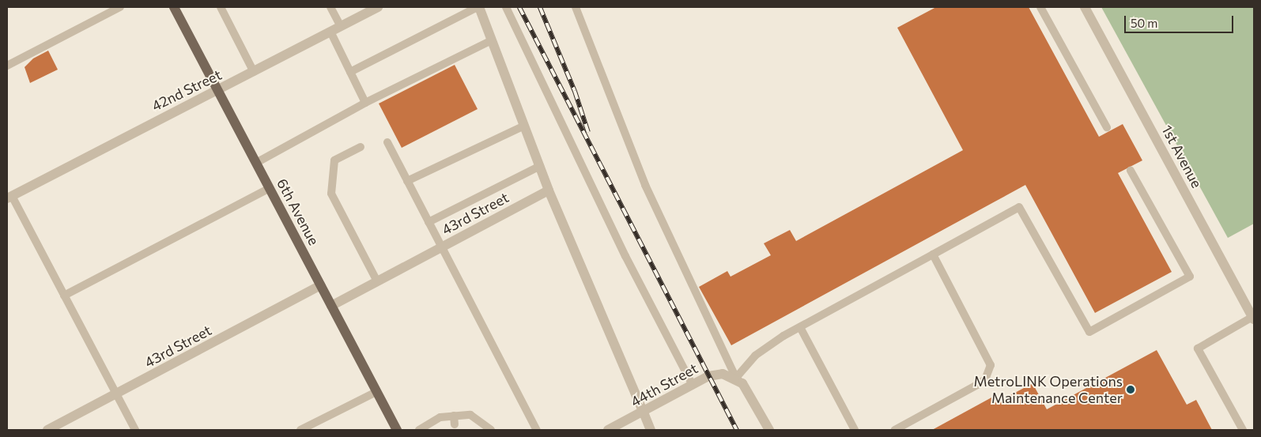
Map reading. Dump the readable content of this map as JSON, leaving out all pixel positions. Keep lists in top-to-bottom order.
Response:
{
  "streets": {
    "main road": ["6th Avenue"],
    "street": [
      "42nd Street",
      "1st Avenue",
      "43rd Street",
      "44th Street"
    ]
  },
  "crossings": [
    ["42nd Street", "6th Avenue"],
    ["6th Avenue", "43rd Street"]
  ],
  "places": ["MetroLINK Operations Maintenance Center"],
  "scale_bar": "50 m"
}
